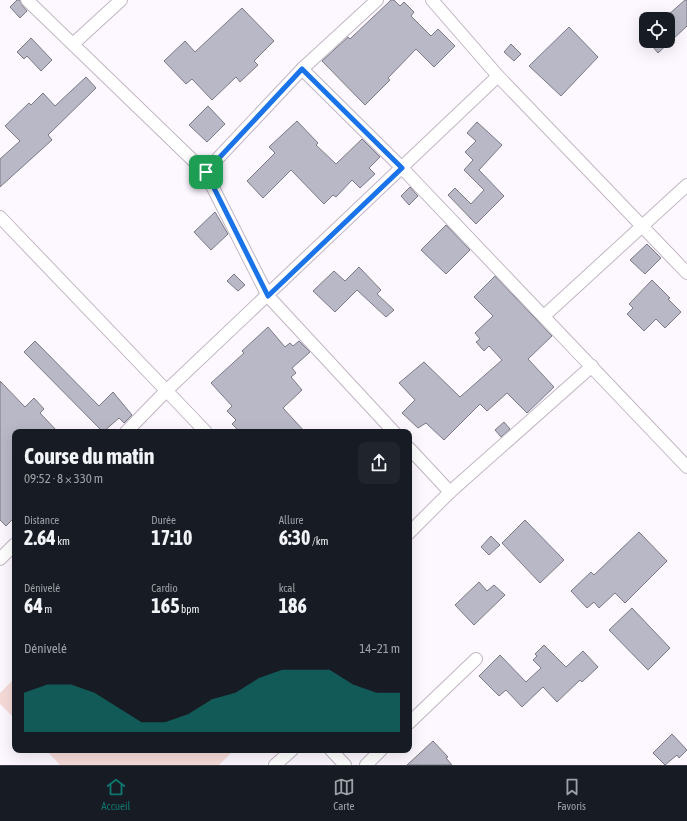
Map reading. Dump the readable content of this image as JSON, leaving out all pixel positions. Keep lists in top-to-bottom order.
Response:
{
  "page": {
    "heading": ["Course du matin", "09:52 · 8 × 330 m"],
    "stats": [
      ["Distance", "2.64 km"],
      ["Durée", "17:10"],
      ["Allure", "6:30 /km"],
      ["Dénivelé", "64 m"],
      ["Cardio", "165 bpm"],
      ["kcal", "186"]
    ],
    "chart": ["Dénivelé", "14–21 m"],
    "tabs": ["Accueil", "Carte", "Favoris"]
  }
}
